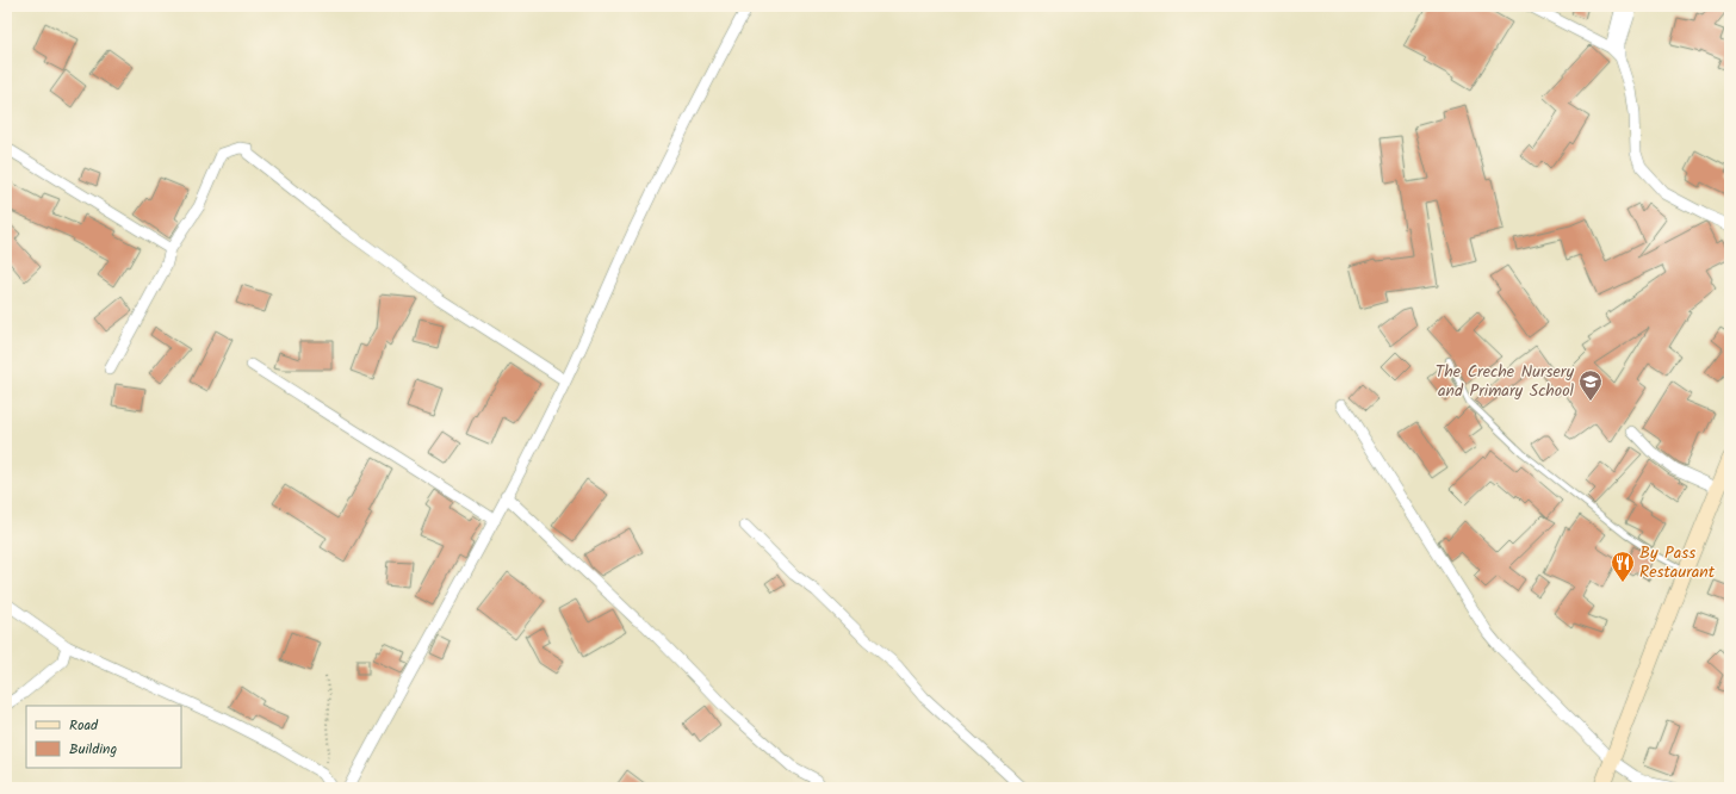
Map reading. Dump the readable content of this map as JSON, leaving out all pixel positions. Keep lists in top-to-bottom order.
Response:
{
  "places": {
    "school or university": ["The Creche Nursery and Primary School"],
    "restaurant": ["By Pass Restaurant"]
  },
  "legend": ["Road", "Building"]
}
